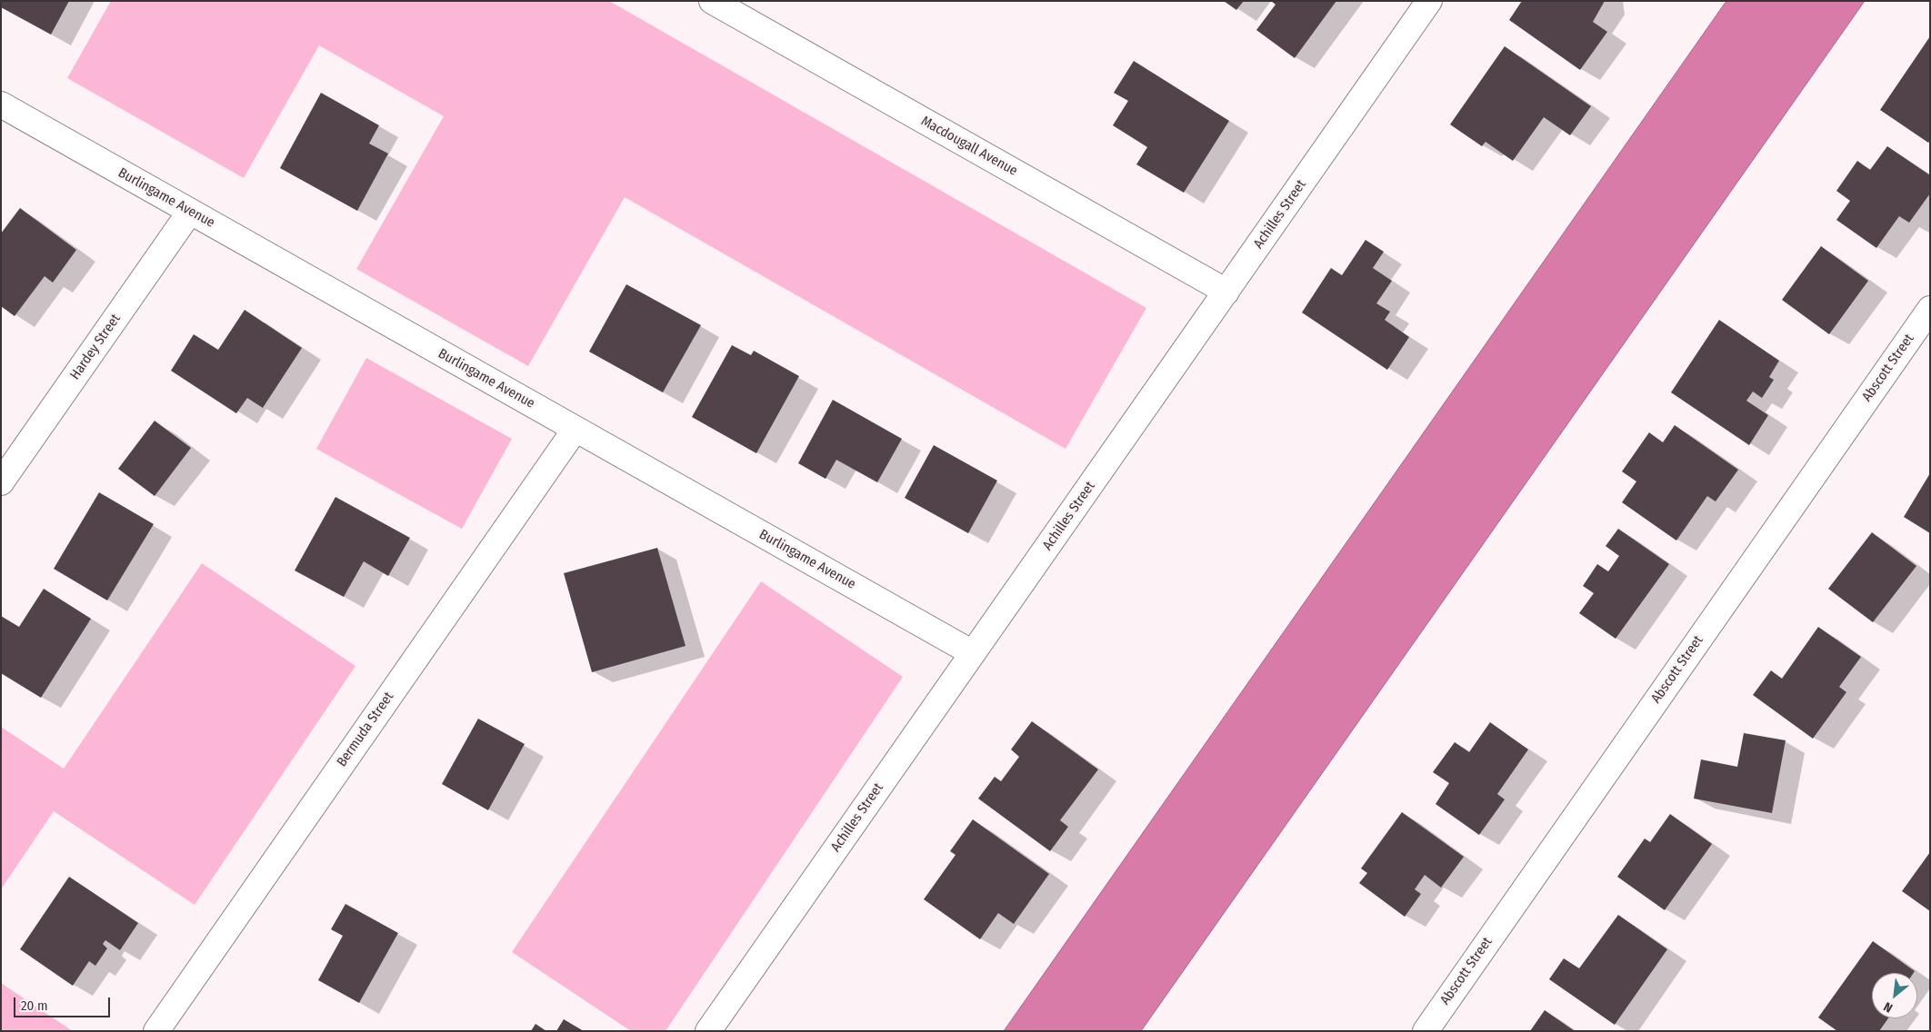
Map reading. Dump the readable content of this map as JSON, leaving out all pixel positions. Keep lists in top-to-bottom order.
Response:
{
  "streets": {
    "street": [
      "Macdougall Avenue",
      "Burlingame Avenue",
      "Achilles Street",
      "Hardey Street",
      "Abscott Street",
      "Bermuda Street"
    ]
  },
  "crossings": [
    ["Macdougall Avenue", "Achilles Street"],
    ["Burlingame Avenue", "Achilles Street"],
    ["Burlingame Avenue", "Hardey Street"],
    ["Burlingame Avenue", "Bermuda Street"]
  ],
  "scale_bar": "20 m",
  "north": "bottom left"
}
